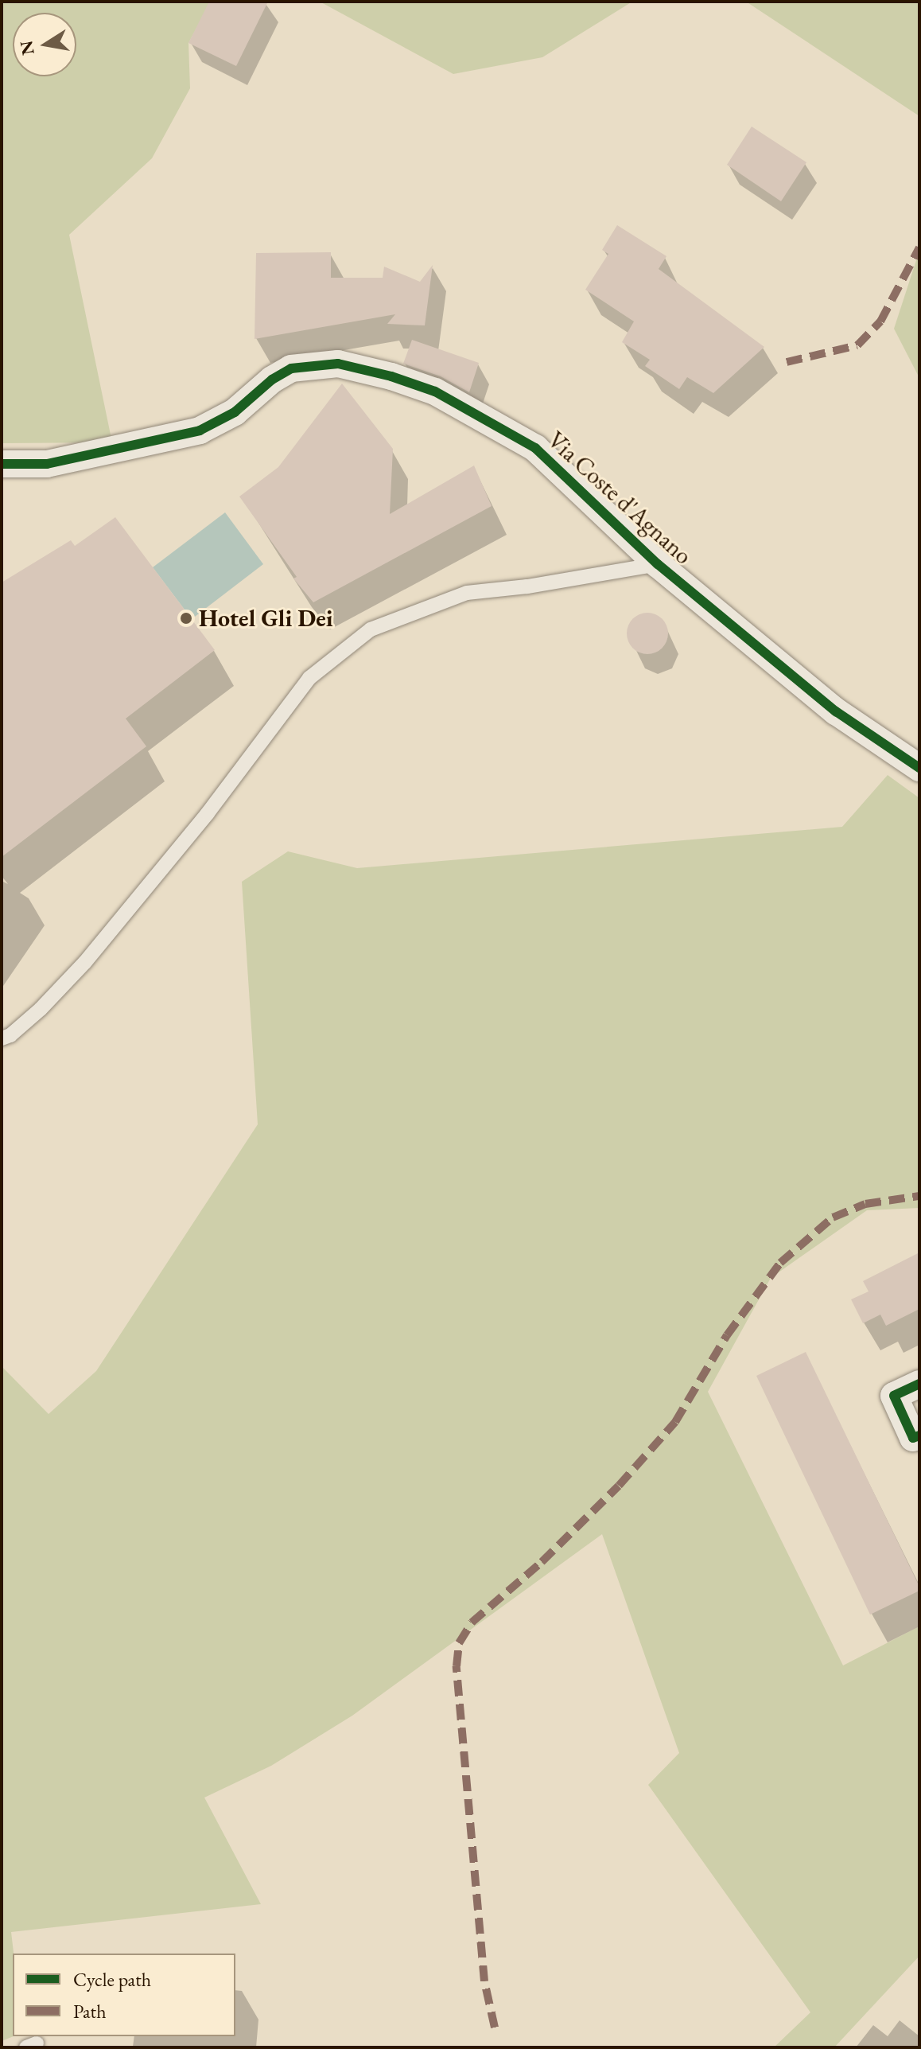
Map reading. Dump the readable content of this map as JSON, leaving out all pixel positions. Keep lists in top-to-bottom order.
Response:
{
  "streets": {
    "street": ["Via Coste d'Agnano"]
  },
  "places": ["Hotel Gli Dei"],
  "legend": ["Cycle path", "Path"],
  "north": "left"
}
